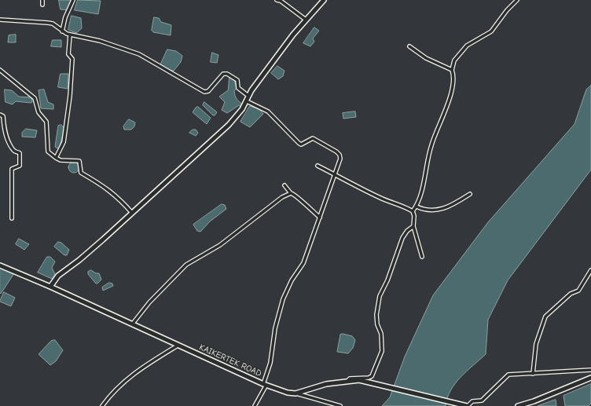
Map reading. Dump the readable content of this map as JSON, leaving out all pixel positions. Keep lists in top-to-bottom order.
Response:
{
  "streets": {
    "main road": ["KAIKERTEK ROAD"]
  }
}
